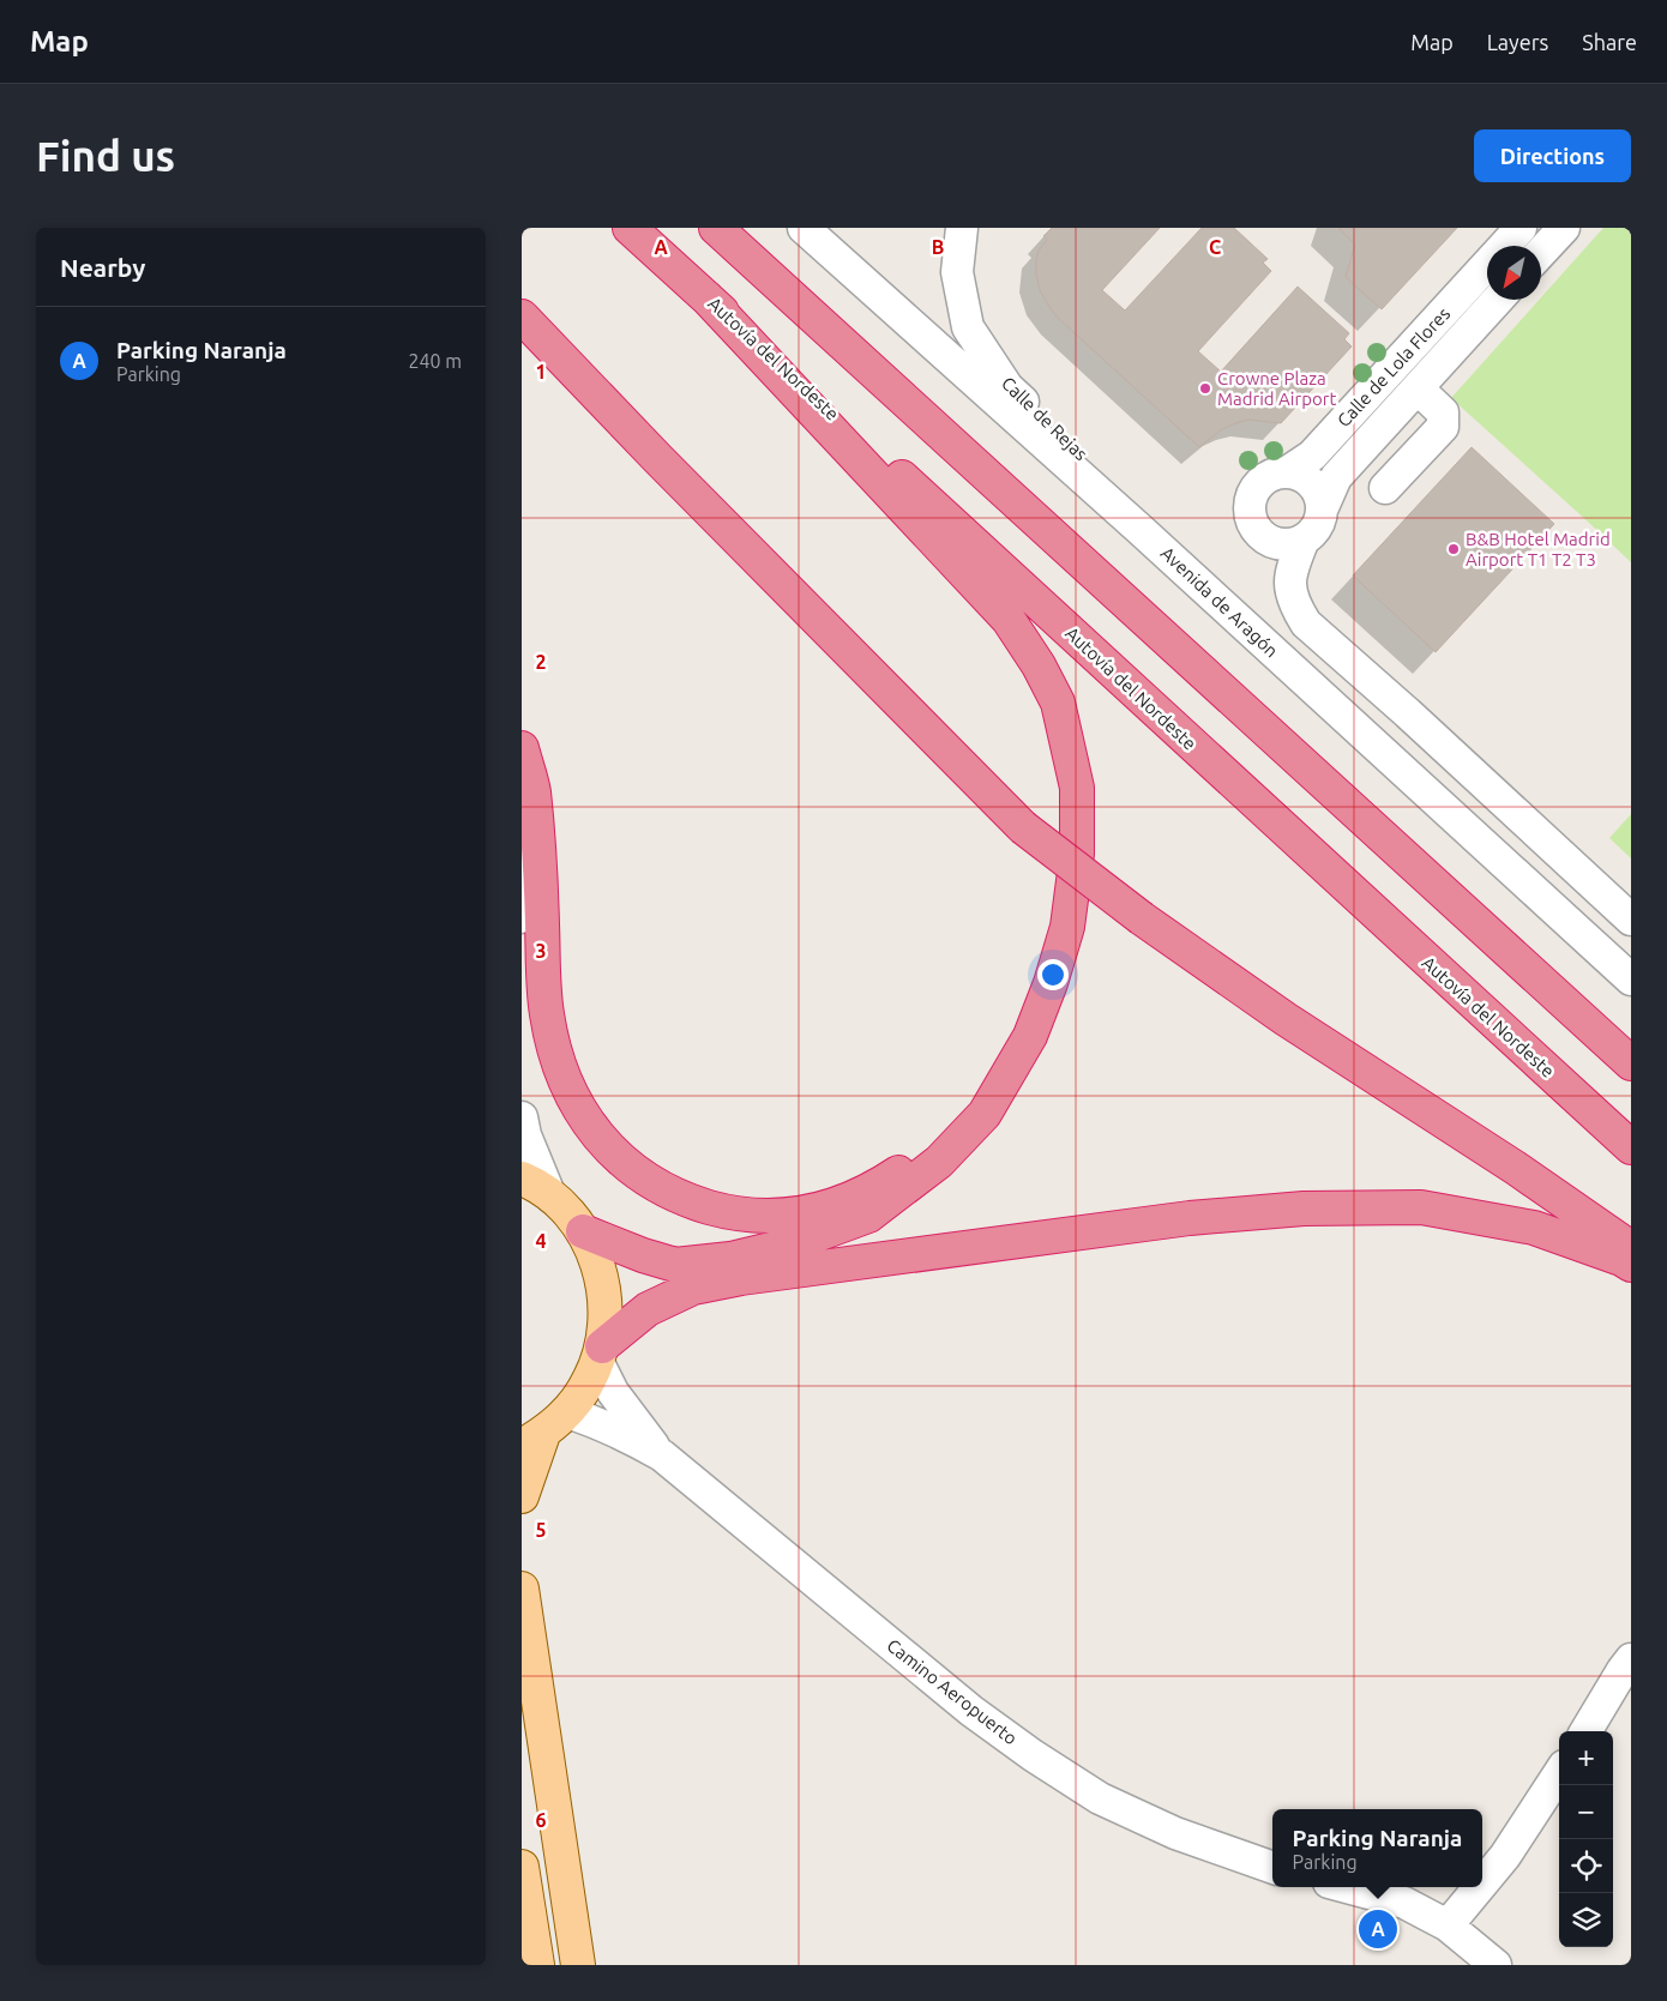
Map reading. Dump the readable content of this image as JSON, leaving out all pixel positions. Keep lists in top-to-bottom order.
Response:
{
  "streets": {
    "highway": ["Autovía del Nordeste"],
    "street": [
      "Calle de Lola Flores",
      "Calle de Rejas",
      "Avenida de Aragón",
      "Camino Aeropuerto"
    ]
  },
  "crossings": [
    ["Calle de Rejas", "Avenida de Aragón"]
  ],
  "places": ["Crowne Plaza Madrid Airport", "B&B Hotel Madrid Airport T1 T2 T3"],
  "north": "bottom left",
  "page": {
    "header": "Map",
    "nav": ["Map", "Layers", "Share"],
    "buttons": "Directions",
    "title": "Find us",
    "heading": "Nearby",
    "list": [
      {
        "mark": "A",
        "name": "Parking Naranja",
        "note": "Parking",
        "value": "240 m"
      }
    ],
    "map_buttons": ["+", "−"],
    "popup": ["Parking Naranja", "Parking"],
    "pins": "A"
  },
  "grid": {
    "columns": ["A", "B", "C"],
    "rows": [
      "1",
      "2",
      "3",
      "4",
      "5",
      "6"
    ]
  }
}
